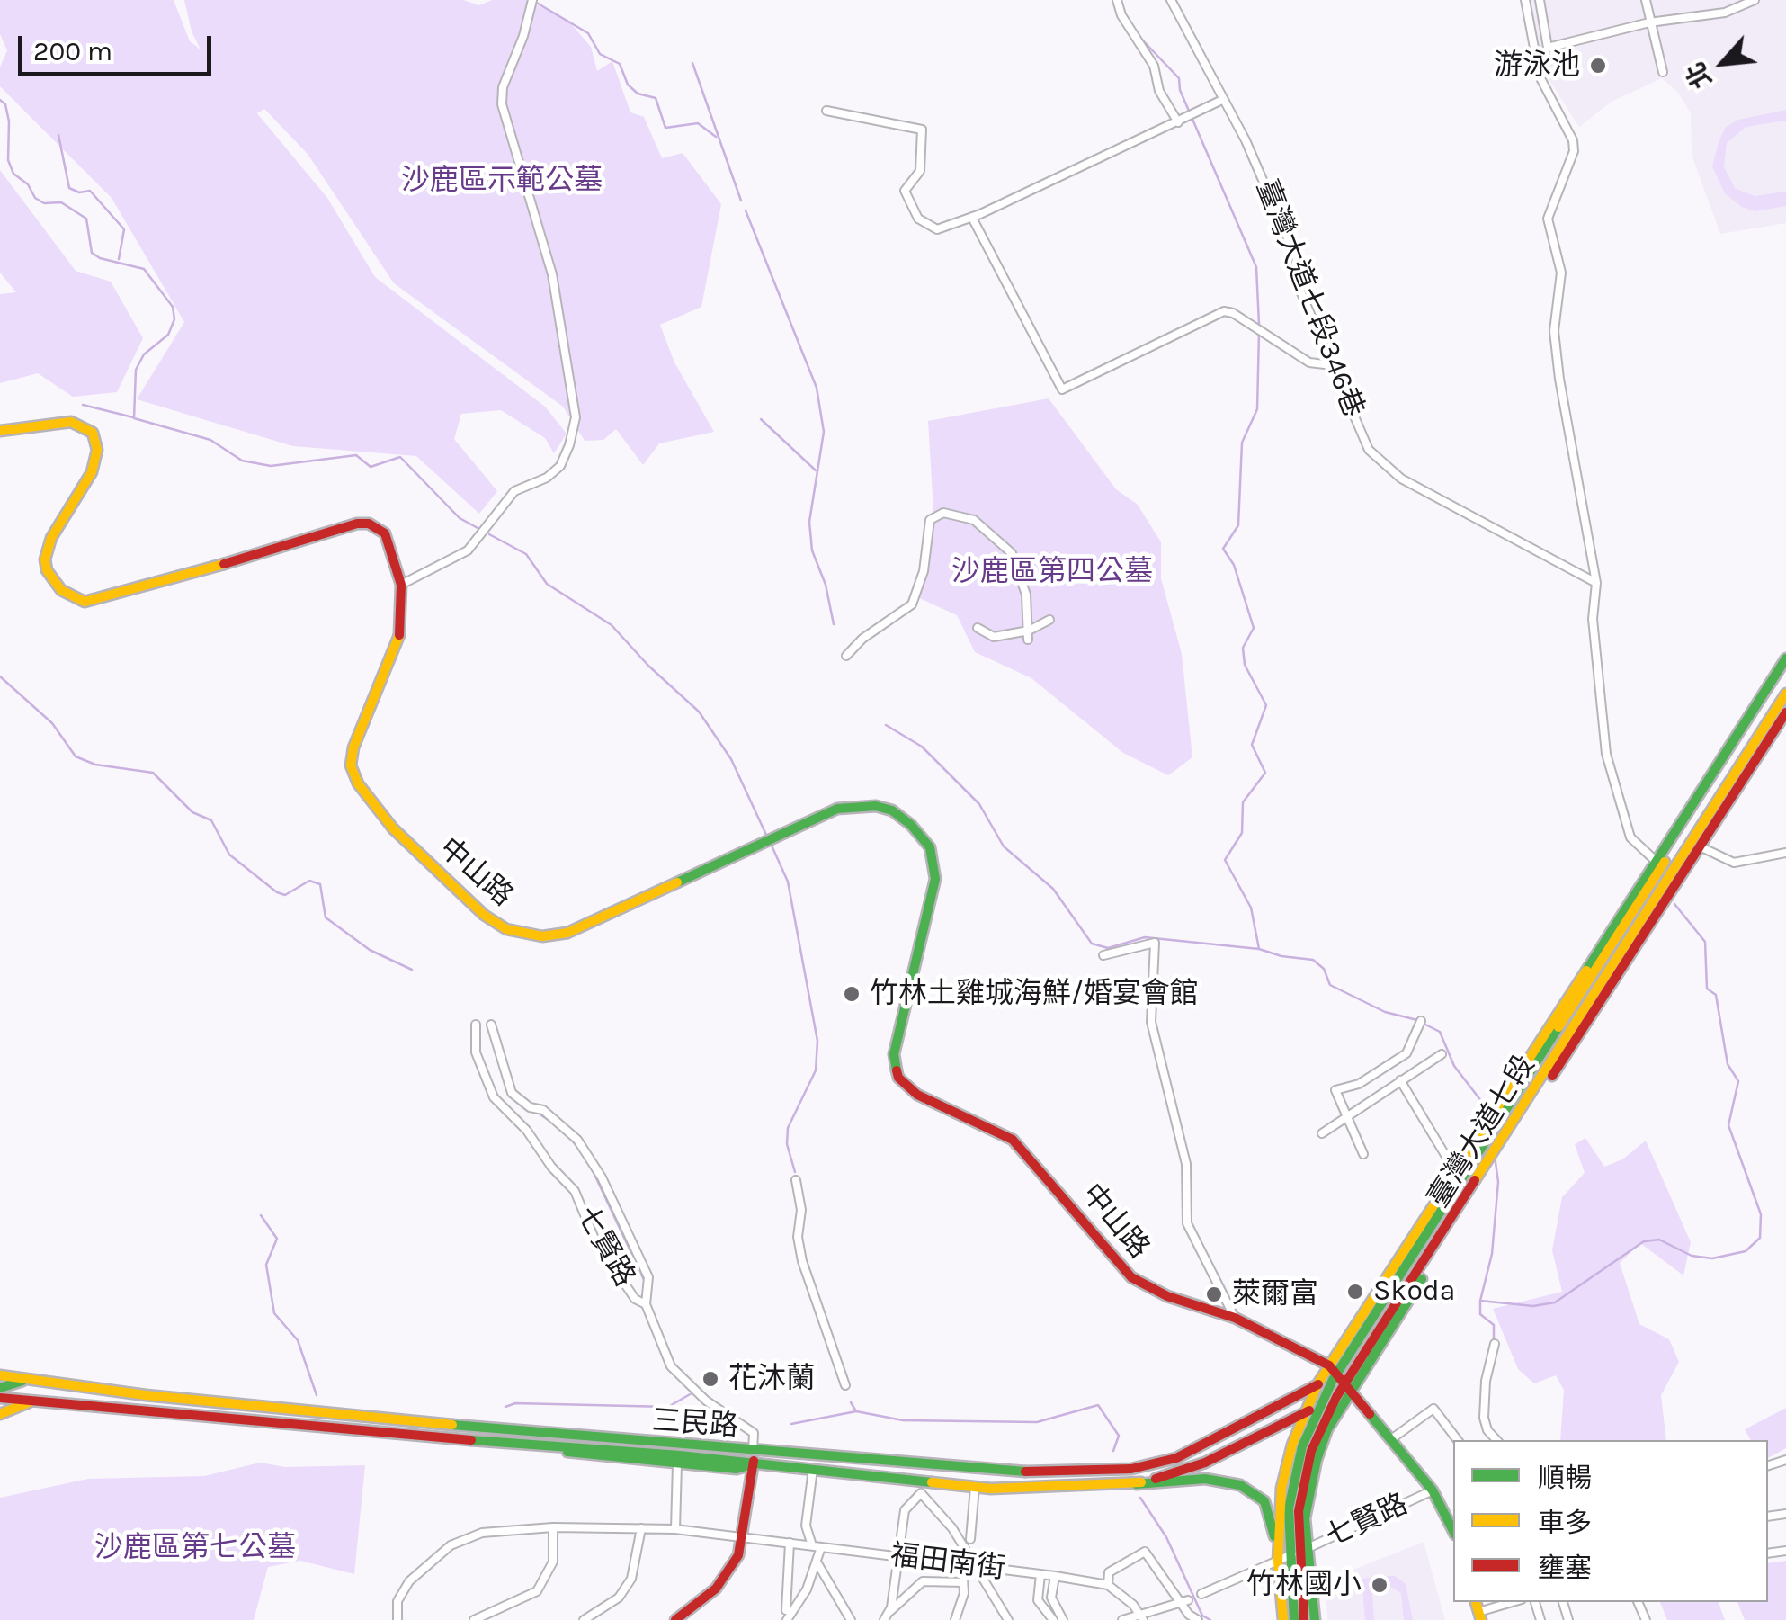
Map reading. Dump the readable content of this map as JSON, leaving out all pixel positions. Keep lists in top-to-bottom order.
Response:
{
  "streets": {
    "street": [
      "臺灣大道七段346巷",
      "中山路",
      "臺灣大道七段",
      "七賢路",
      "三民路",
      "福田南街"
    ]
  },
  "crossings": [
    ["中山路", "臺灣大道七段"],
    ["中山路", "七賢路"],
    ["中山路", "三民路"],
    ["臺灣大道七段", "七賢路"],
    ["臺灣大道七段", "三民路"],
    ["七賢路", "三民路"]
  ],
  "parks": ["沙鹿區示範公墓", "沙鹿區第四公墓", "沙鹿區第七公墓"],
  "places": [
    "游泳池",
    "竹林土雞城海鮮/婚宴會館",
    "Skoda",
    "萊爾富",
    "花沐蘭",
    "竹林國小"
  ],
  "legend": ["順暢", "車多", "壅塞"],
  "scale_bar": "200 m",
  "north": "bottom left"
}
